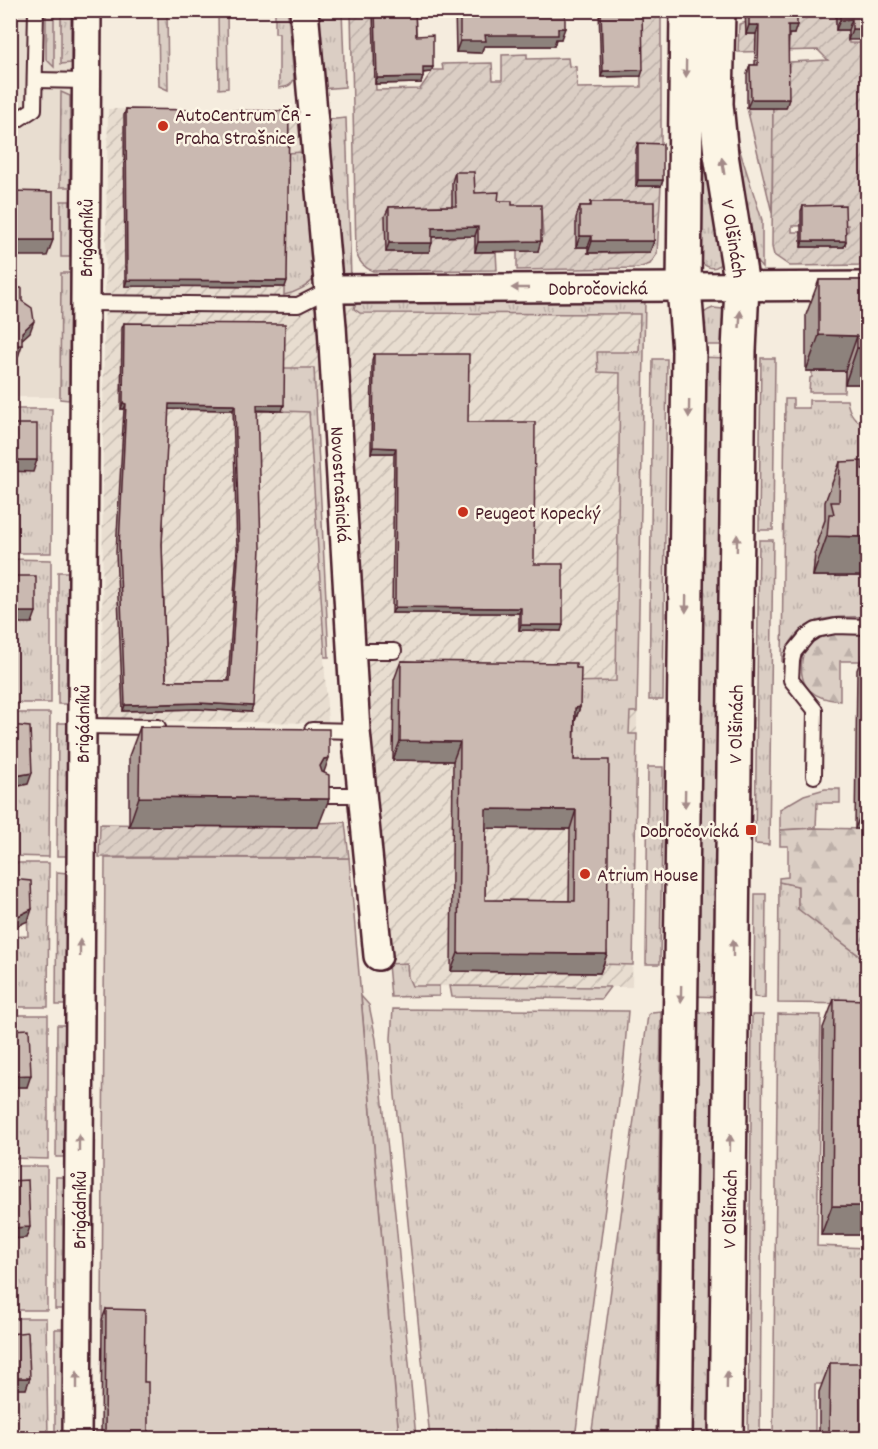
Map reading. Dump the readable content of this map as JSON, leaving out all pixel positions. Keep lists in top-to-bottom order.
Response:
{
  "streets": {
    "main road": ["V Olšinách"],
    "street": ["Brigádníků", "Dobročovická", "Novostrašnická"]
  },
  "crossings": [
    ["V Olšinách", "Dobročovická"],
    ["Dobročovická", "Novostrašnická"]
  ],
  "one_way": ["Brigádníků", "Dobročovická"],
  "places": {
    "other": ["AutoCentrum ČR - Praha Strašnice", "Peugeot Kopecký", "Atrium House"],
    "transit": ["Dobročovická"]
  }
}
